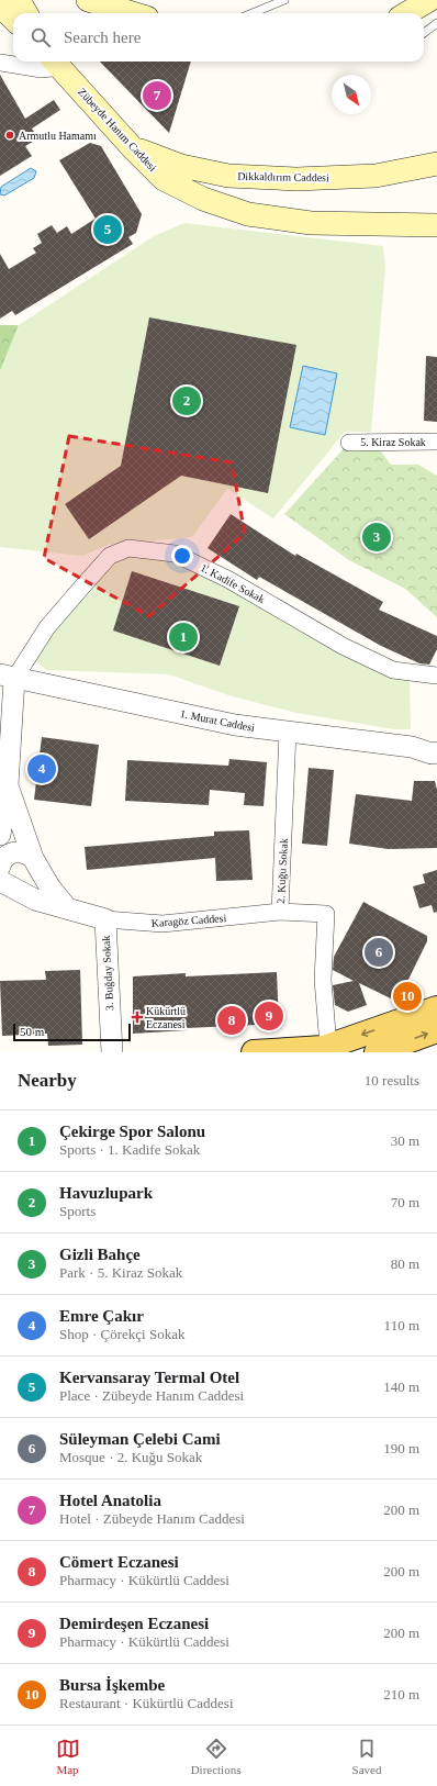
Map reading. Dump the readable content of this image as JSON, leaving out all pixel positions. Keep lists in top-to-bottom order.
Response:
{
  "streets": {
    "main road": ["Zübeyde Hanım Caddesi", "Dikkaldırım Caddesi"],
    "street": [
      "5. Kiraz Sokak",
      "1. Kadife Sokak",
      "1. Murat Caddesi",
      "2. Kuğu Sokak",
      "Karagöz Caddesi",
      "3. Buğday Sokak"
    ]
  },
  "crossings": [
    ["Zübeyde Hanım Caddesi", "Dikkaldırım Caddesi"],
    ["1. Kadife Sokak", "1. Murat Caddesi"],
    ["1. Murat Caddesi", "2. Kuğu Sokak"],
    ["2. Kuğu Sokak", "Karagöz Caddesi"],
    ["Karagöz Caddesi", "3. Buğday Sokak"]
  ],
  "places": {
    "other": ["Armutlu Hamamı"],
    "health": ["Kükürtlü Eczanesi"]
  },
  "scale_bar": "50 m",
  "north": "bottom right",
  "page": {
    "search": "Search here",
    "pins": [
      "7",
      "5",
      "2",
      "3",
      "1",
      "4",
      "6",
      "10",
      "9",
      "8"
    ],
    "scale": "50 m",
    "heading": ["Nearby", "10 results"],
    "list": [
      {
        "mark": "1",
        "name": "Çekirge Spor Salonu",
        "note": "Sports · 1. Kadife Sokak",
        "value": "30 m"
      },
      {
        "mark": "2",
        "name": "Havuzlupark",
        "note": "Sports",
        "value": "70 m"
      },
      {
        "mark": "3",
        "name": "Gizli Bahçe",
        "note": "Park · 5. Kiraz Sokak",
        "value": "80 m"
      },
      {
        "mark": "4",
        "name": "Emre Çakır",
        "note": "Shop · Çörekçi Sokak",
        "value": "110 m"
      },
      {
        "mark": "5",
        "name": "Kervansaray Termal Otel",
        "note": "Place · Zübeyde Hanım Caddesi",
        "value": "140 m"
      },
      {
        "mark": "6",
        "name": "Süleyman Çelebi Cami",
        "note": "Mosque · 2. Kuğu Sokak",
        "value": "190 m"
      },
      {
        "mark": "7",
        "name": "Hotel Anatolia",
        "note": "Hotel · Zübeyde Hanım Caddesi",
        "value": "200 m"
      },
      {
        "mark": "8",
        "name": "Cömert Eczanesi",
        "note": "Pharmacy · Kükürtlü Caddesi",
        "value": "200 m"
      },
      {
        "mark": "9",
        "name": "Demirdeşen Eczanesi",
        "note": "Pharmacy · Kükürtlü Caddesi",
        "value": "200 m"
      },
      {
        "mark": "10",
        "name": "Bursa İşkembe",
        "note": "Restaurant · Kükürtlü Caddesi",
        "value": "210 m"
      }
    ],
    "nav": ["Map", "Directions", "Saved"]
  }
}
